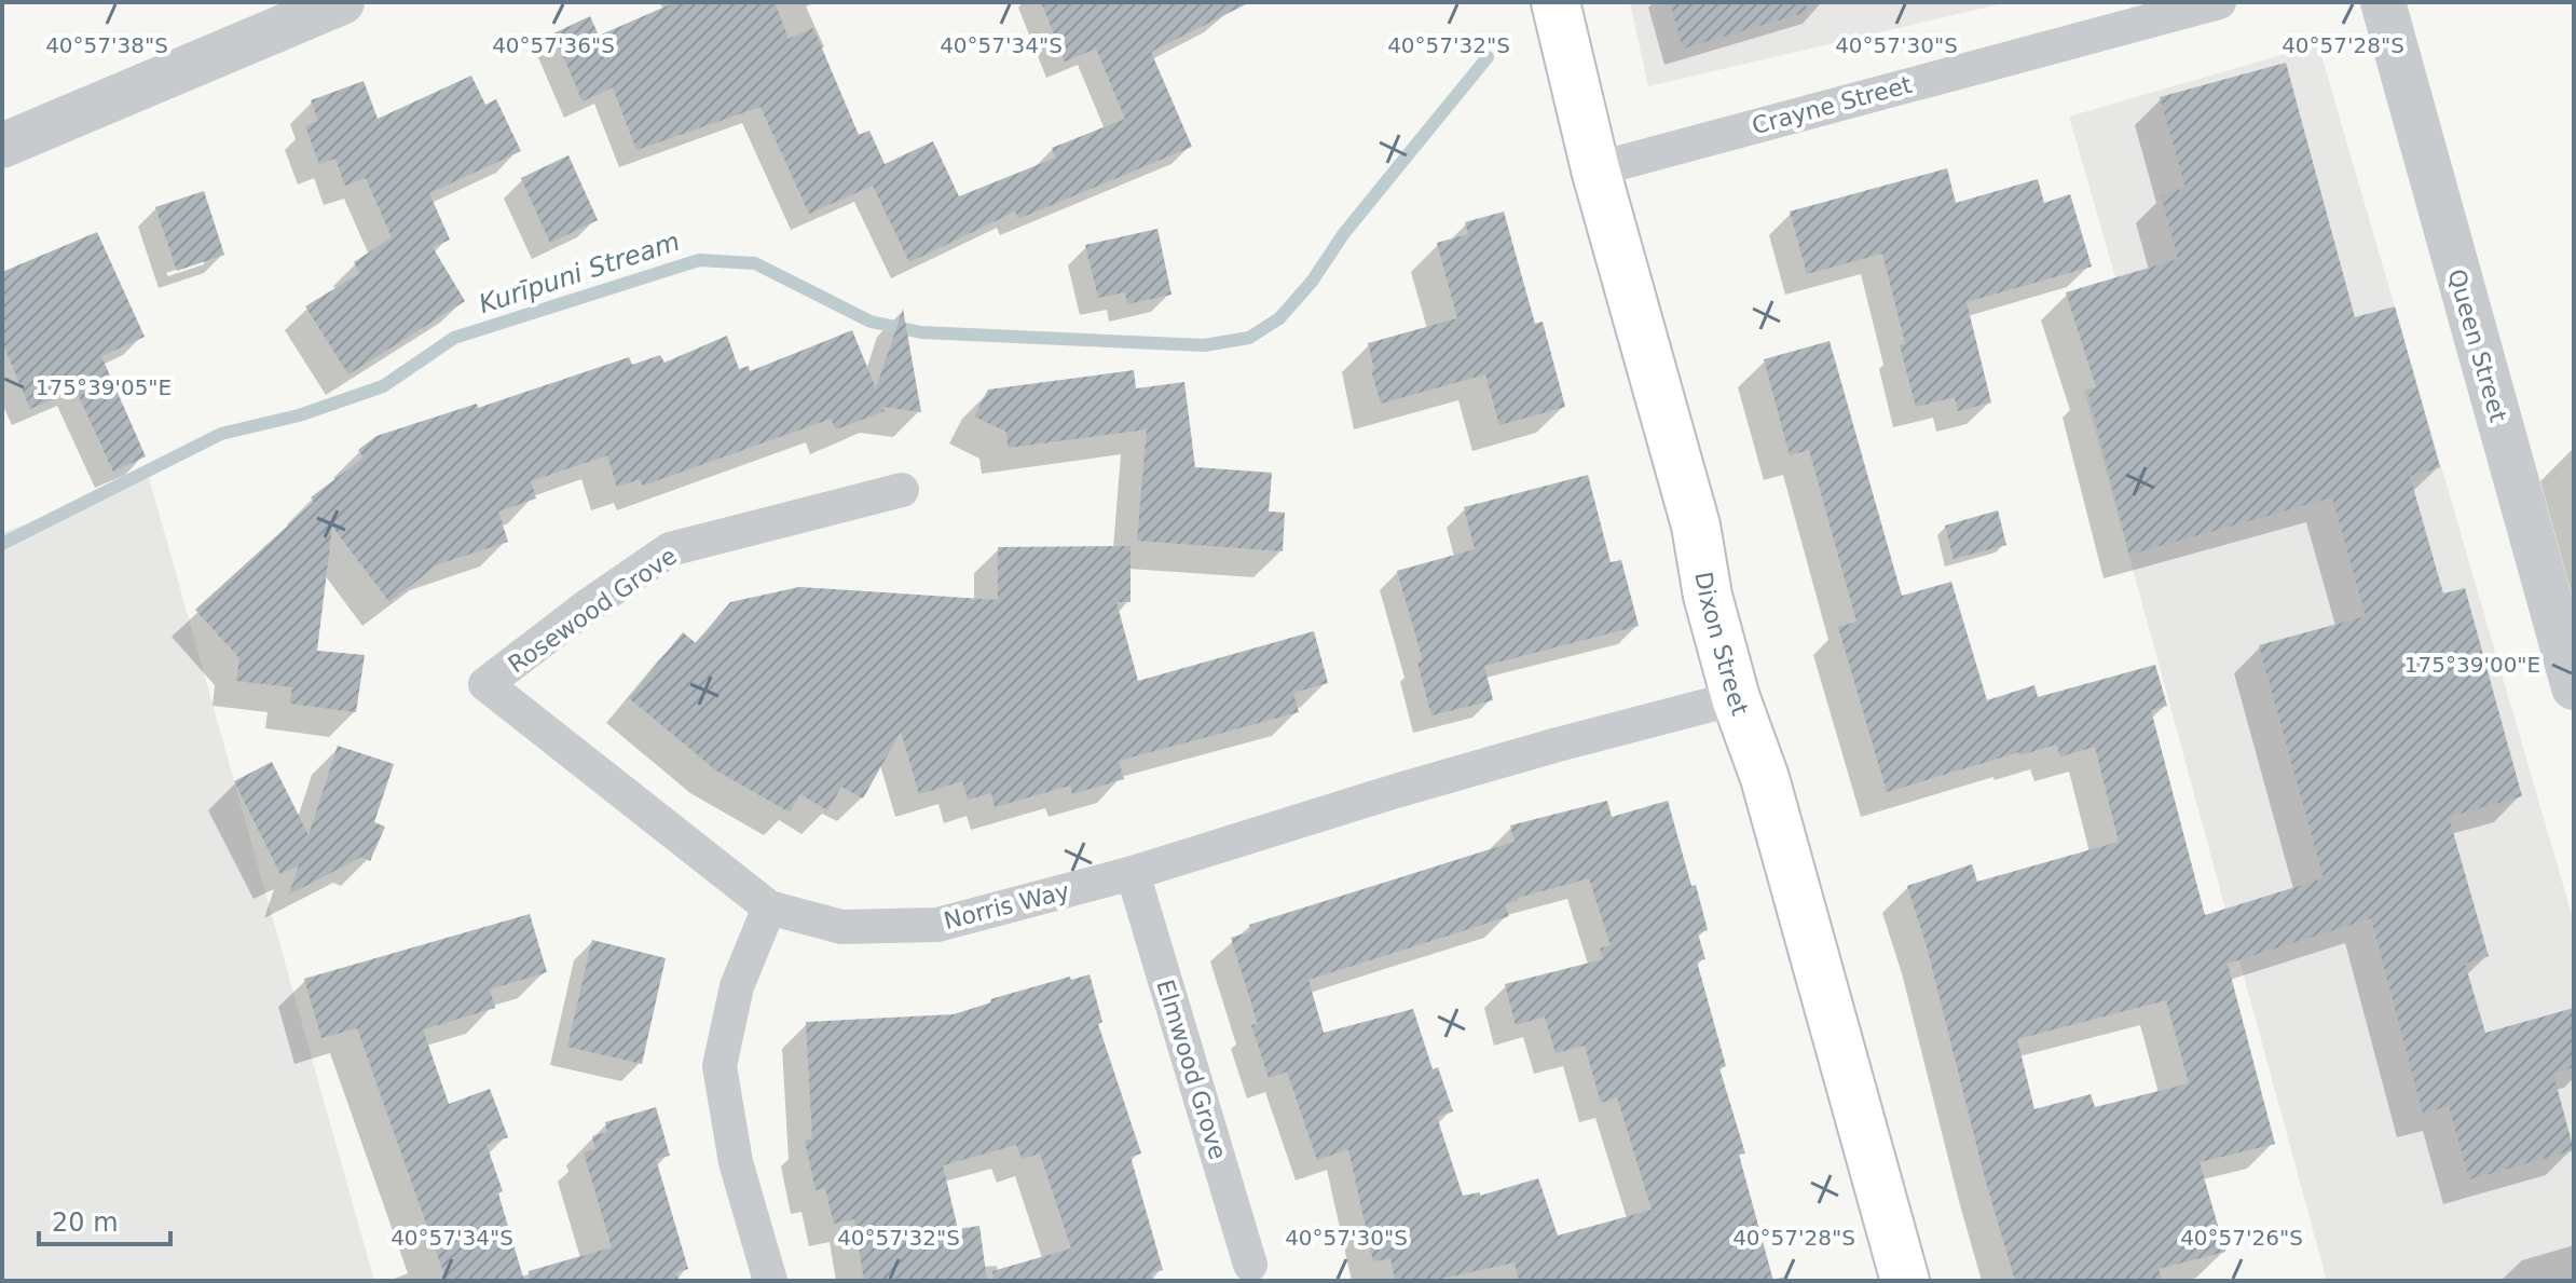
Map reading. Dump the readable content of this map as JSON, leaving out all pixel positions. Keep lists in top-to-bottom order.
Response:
{
  "streets": {
    "main road": ["Dixon Street"],
    "street": [
      "Crayne Street",
      "Queen Street",
      "Rosewood Grove",
      "Norris Way",
      "Elmwood Grove"
    ]
  },
  "crossings": [
    ["Crayne Street", "Dixon Street"],
    ["Rosewood Grove", "Norris Way"],
    ["Dixon Street", "Norris Way"],
    ["Norris Way", "Elmwood Grove"]
  ],
  "water": ["Kurīpuni Stream"],
  "scale_bar": "20 m",
  "coordinates": [
    "40°57'38\"S",
    "40°57'36\"S",
    "40°57'34\"S",
    "40°57'32\"S",
    "40°57'30\"S",
    "40°57'28\"S",
    "175°39'05\"E",
    "175°39'00\"E",
    "40°57'26\"S"
  ]
}
